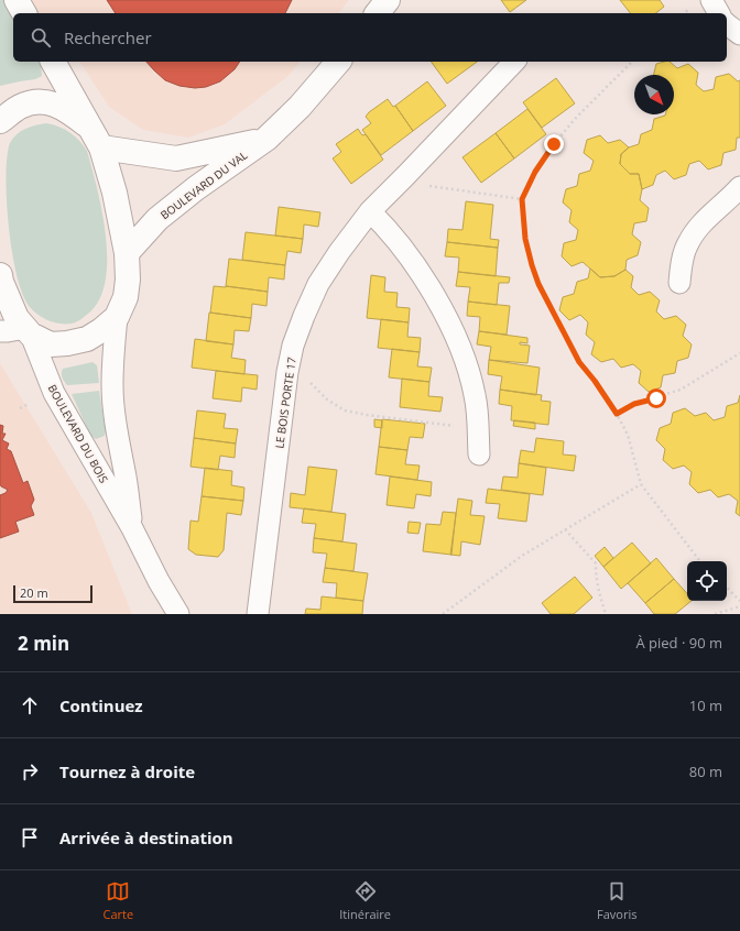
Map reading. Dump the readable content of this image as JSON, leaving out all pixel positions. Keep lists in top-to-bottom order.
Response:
{
  "streets": {
    "street": ["BOULEVARD DU VAL", "LE BOIS PORTE 17", "BOULEVARD DU BOIS"]
  },
  "scale_bar": "20 m",
  "north": "bottom right",
  "page": {
    "search": "Rechercher",
    "scale": "20 m",
    "heading": ["2 min", "À pied · 90 m"],
    "list": [
      ["Continuez", "10 m"],
      ["Tournez à droite", "80 m"],
      "Arrivée à destination"
    ],
    "nav": ["Carte", "Itinéraire", "Favoris"]
  }
}
